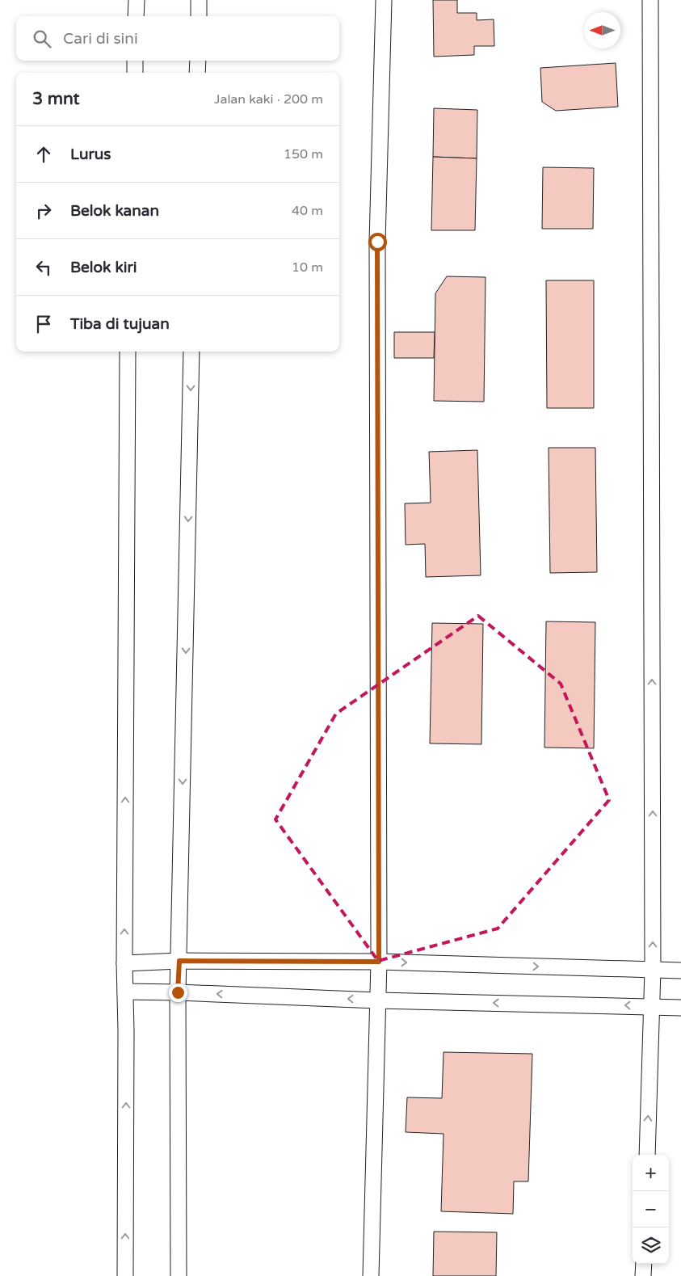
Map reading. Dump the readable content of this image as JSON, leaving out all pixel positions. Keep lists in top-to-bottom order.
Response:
{
  "north": "left",
  "page": {
    "search": "Cari di sini",
    "heading": ["3 mnt", "Jalan kaki · 200 m"],
    "list": [
      ["Lurus", "150 m"],
      ["Belok kanan", "40 m"],
      ["Belok kiri", "10 m"],
      "Tiba di tujuan"
    ],
    "map_buttons": ["+", "−"]
  }
}
